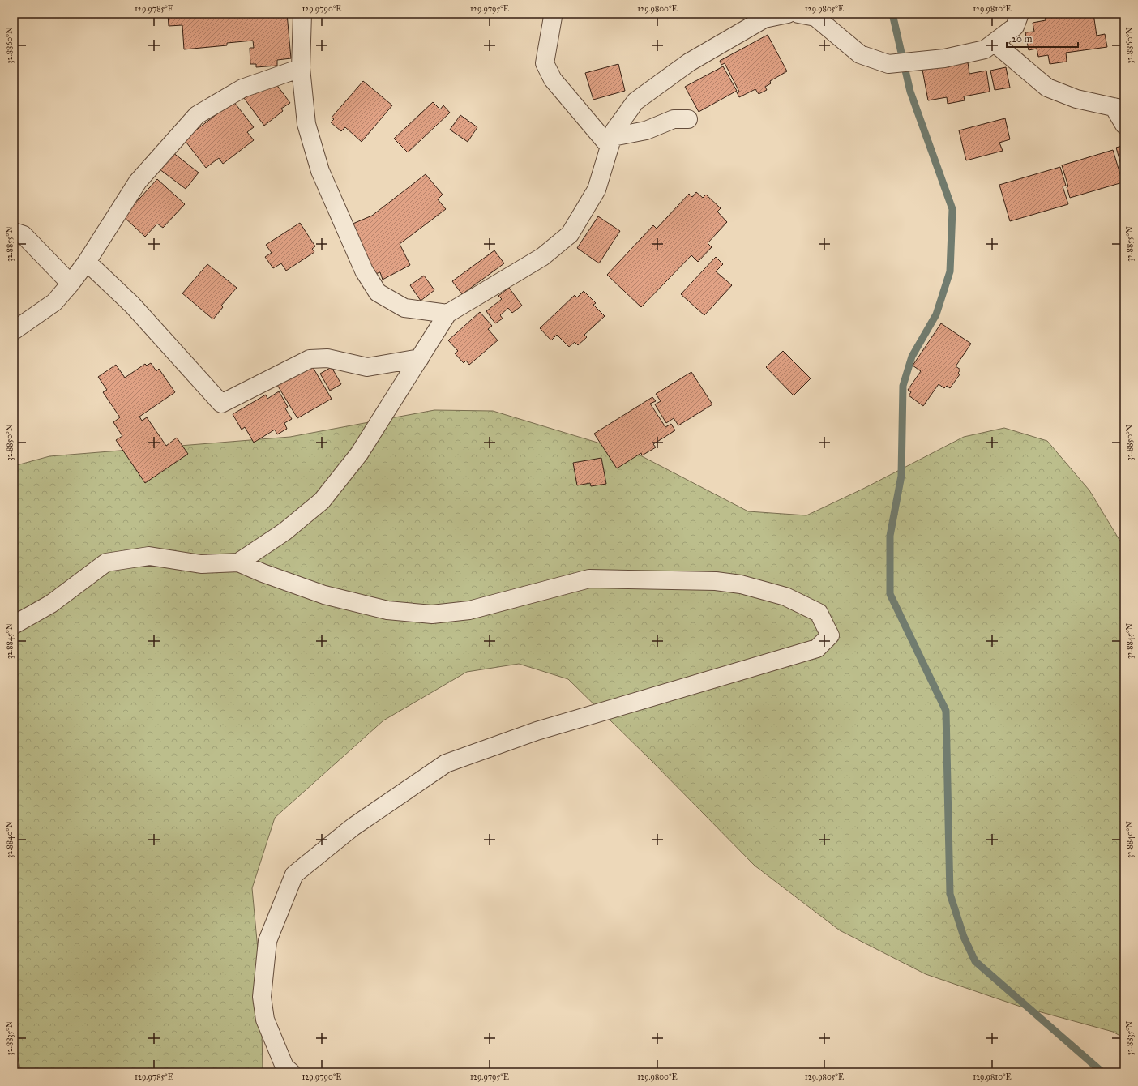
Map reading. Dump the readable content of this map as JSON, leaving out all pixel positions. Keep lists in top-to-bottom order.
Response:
{
  "scale_bar": "20 m",
  "coordinates": [
    "129.9785°E",
    "129.9790°E",
    "129.9795°E",
    "129.9800°E",
    "129.9805°E",
    "129.9810°E",
    "32.8860°N",
    "32.8855°N",
    "32.8850°N",
    "32.8845°N",
    "32.8840°N",
    "32.8835°N"
  ]
}
